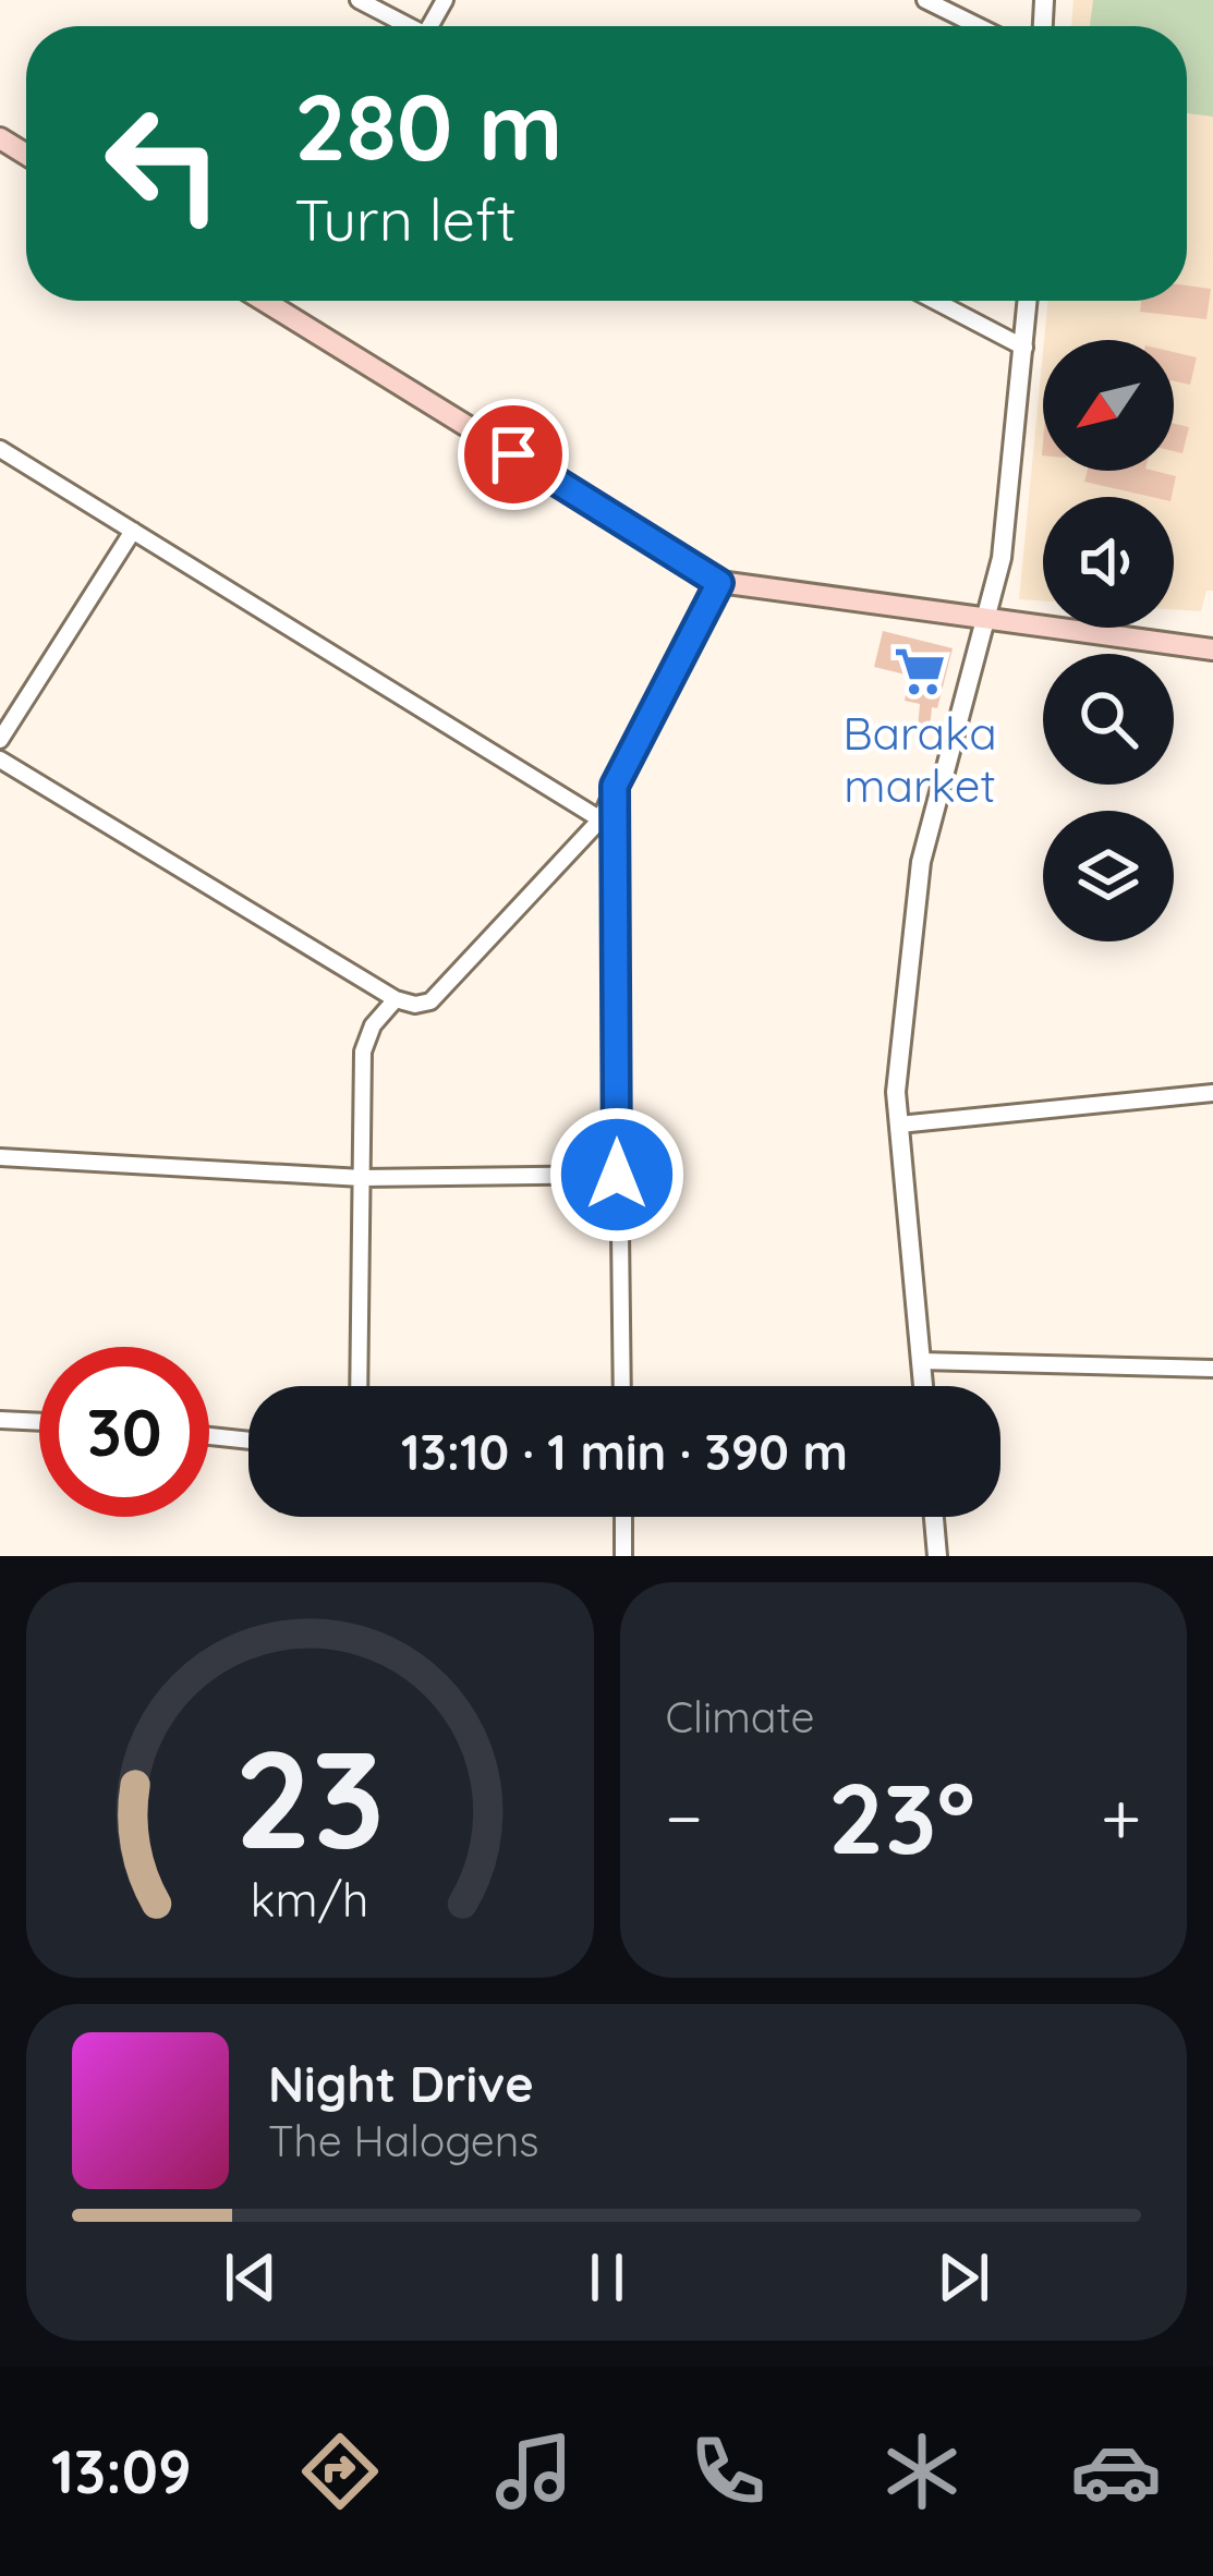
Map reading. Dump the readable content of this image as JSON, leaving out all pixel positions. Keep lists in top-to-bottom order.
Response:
{
  "places": {
    "supermarket": ["Baraka market"]
  },
  "north": "bottom left",
  "page": {
    "turn": ["280 m", "Turn left"],
    "limit": "30",
    "trip": "13:10 · 1 min · 390 m",
    "tile": "Climate",
    "heat": ["−", "23°", "+"],
    "song": ["Night Drive", "The Halogens"],
    "tabs": "13:09",
    "gauge": ["23", "km/h"]
  }
}
